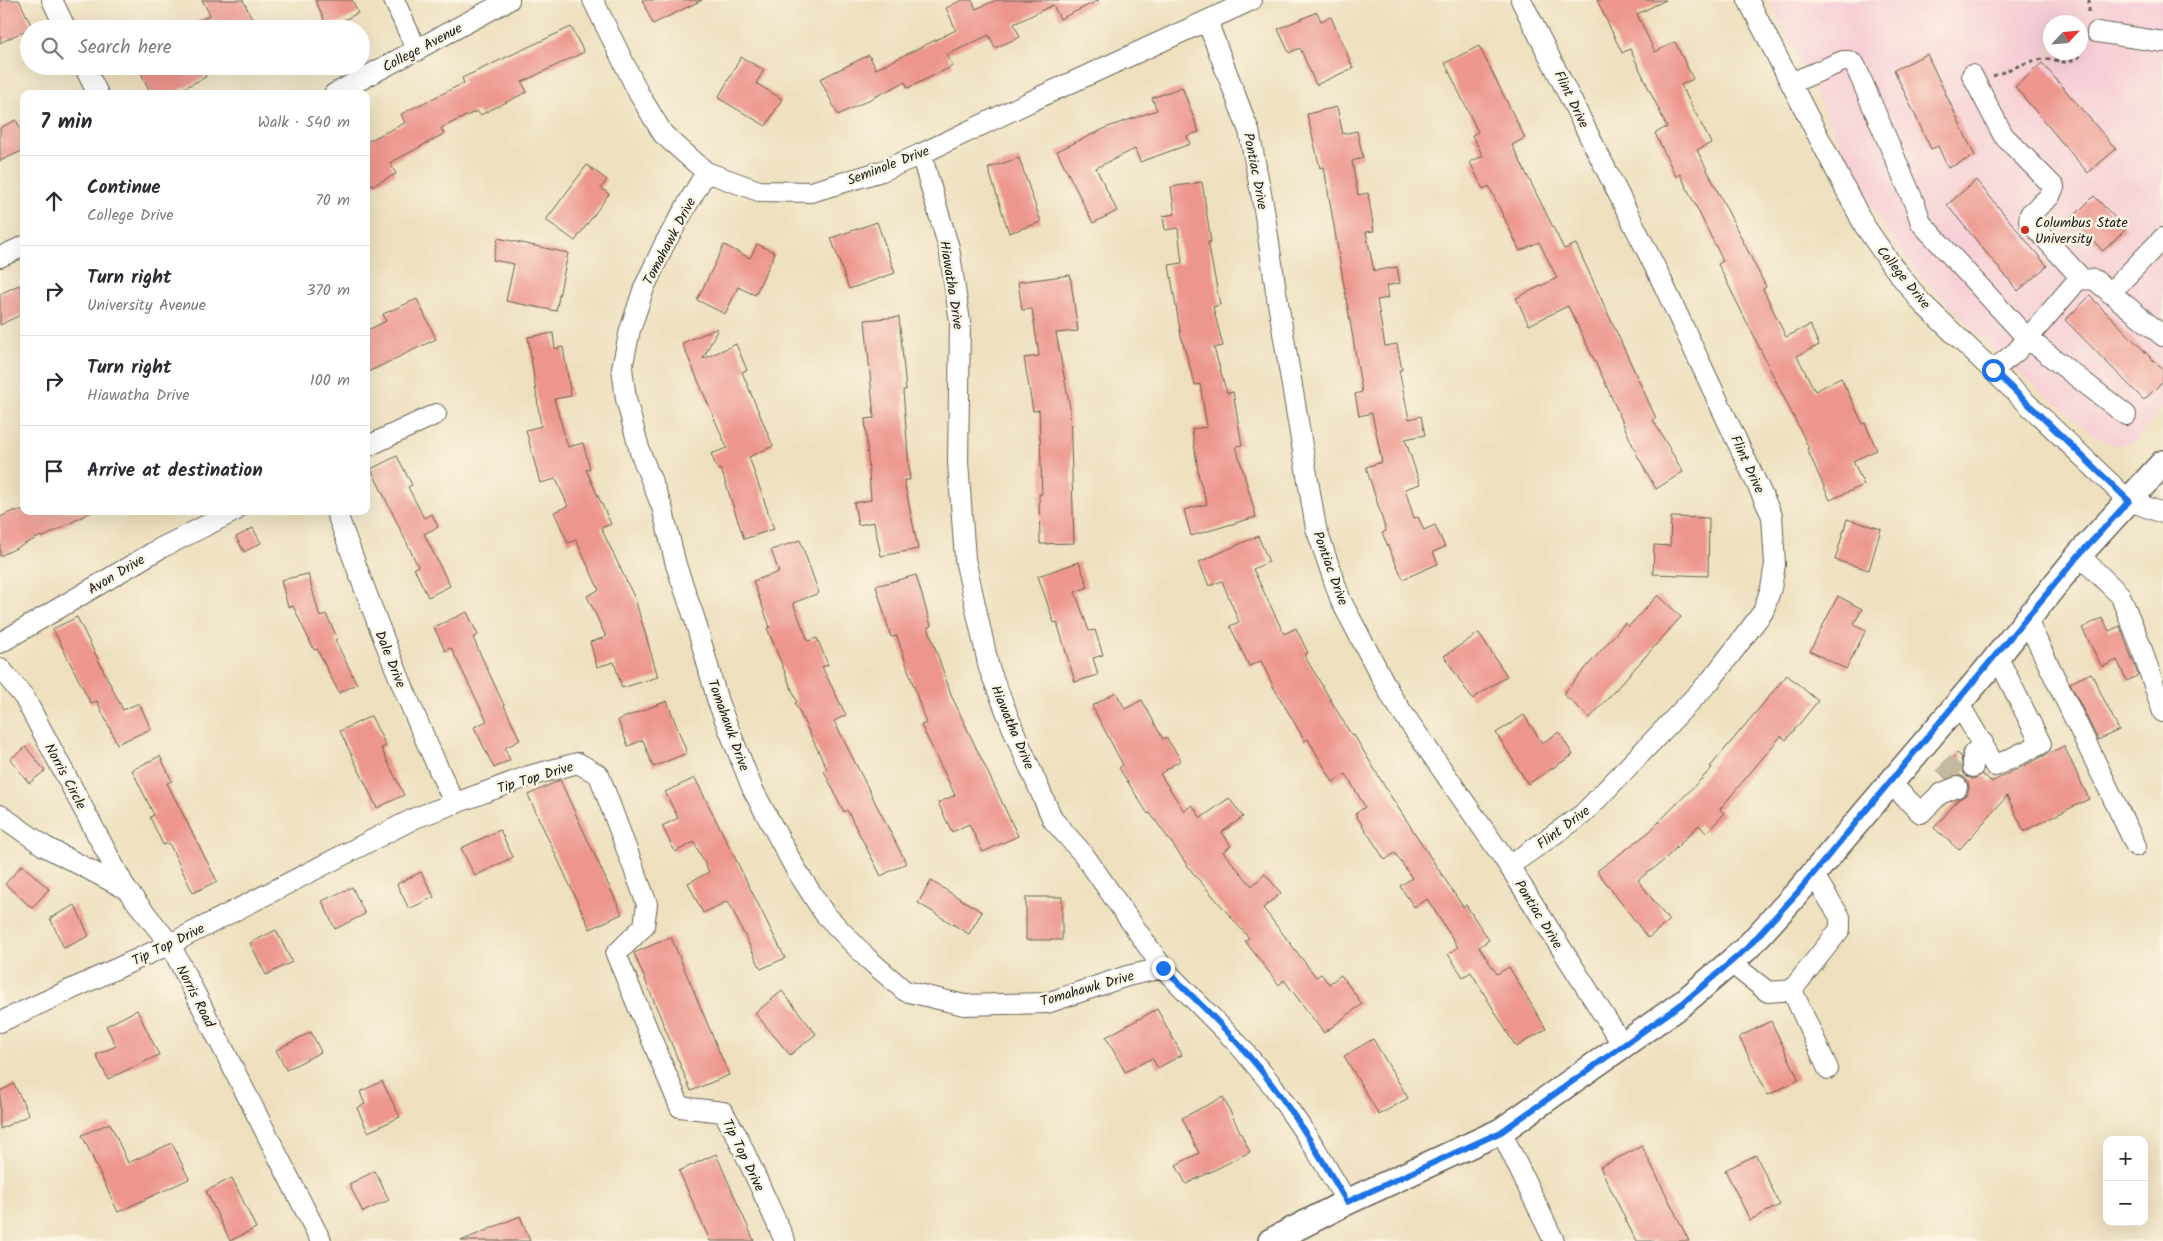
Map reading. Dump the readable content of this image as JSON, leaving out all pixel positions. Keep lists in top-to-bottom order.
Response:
{
  "streets": {
    "street": [
      "College Avenue",
      "Flint Drive",
      "Seminole Drive",
      "Pontiac Drive",
      "Tomahawk Drive",
      "College Drive",
      "Hiawatha Drive",
      "Avon Drive",
      "Dale Drive",
      "Norris Circle",
      "Tip Top Drive",
      "Norris Road"
    ]
  },
  "crossings": [
    ["Flint Drive", "Pontiac Drive"],
    ["Seminole Drive", "Pontiac Drive"],
    ["Seminole Drive", "Tomahawk Drive"],
    ["Seminole Drive", "Hiawatha Drive"],
    ["Tomahawk Drive", "Hiawatha Drive"],
    ["Dale Drive", "Tip Top Drive"],
    ["Norris Circle", "Norris Road"],
    ["Tip Top Drive", "Norris Road"]
  ],
  "places": ["Columbus State University"],
  "north": "top right",
  "page": {
    "search": "Search here",
    "heading": ["7 min", "Walk · 540 m"],
    "list": [
      ["Continue", "College Drive", "70 m"],
      ["Turn right", "University Avenue", "370 m"],
      ["Turn right", "Hiawatha Drive", "100 m"],
      "Arrive at destination"
    ],
    "map_buttons": ["+", "−"]
  }
}
